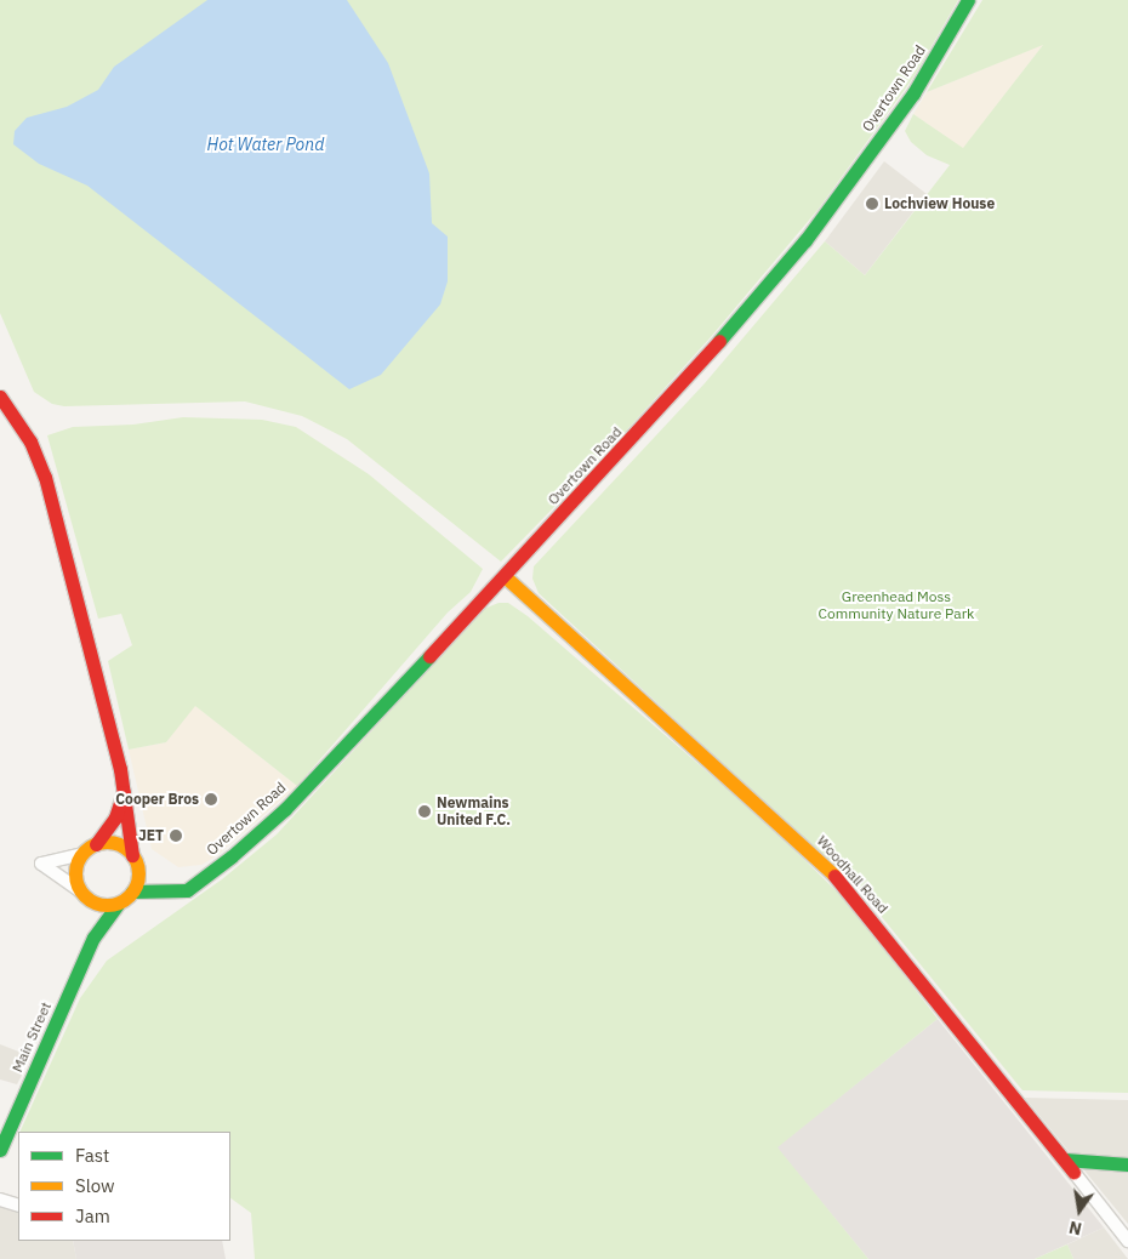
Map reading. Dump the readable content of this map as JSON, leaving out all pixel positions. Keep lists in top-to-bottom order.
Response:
{
  "streets": {
    "main road": ["Overtown Road", "Woodhall Road", "Main Street"]
  },
  "crossings": [
    ["Overtown Road", "Woodhall Road"],
    ["Overtown Road", "Main Street"]
  ],
  "water": ["Hot Water Pond"],
  "parks": ["Greenhead Moss Community Nature Park"],
  "places": [
    "Lochview House",
    "Cooper Bros",
    "Newmains United F.C.",
    "JET"
  ],
  "legend": ["Fast", "Slow", "Jam"],
  "north": "bottom"
}
